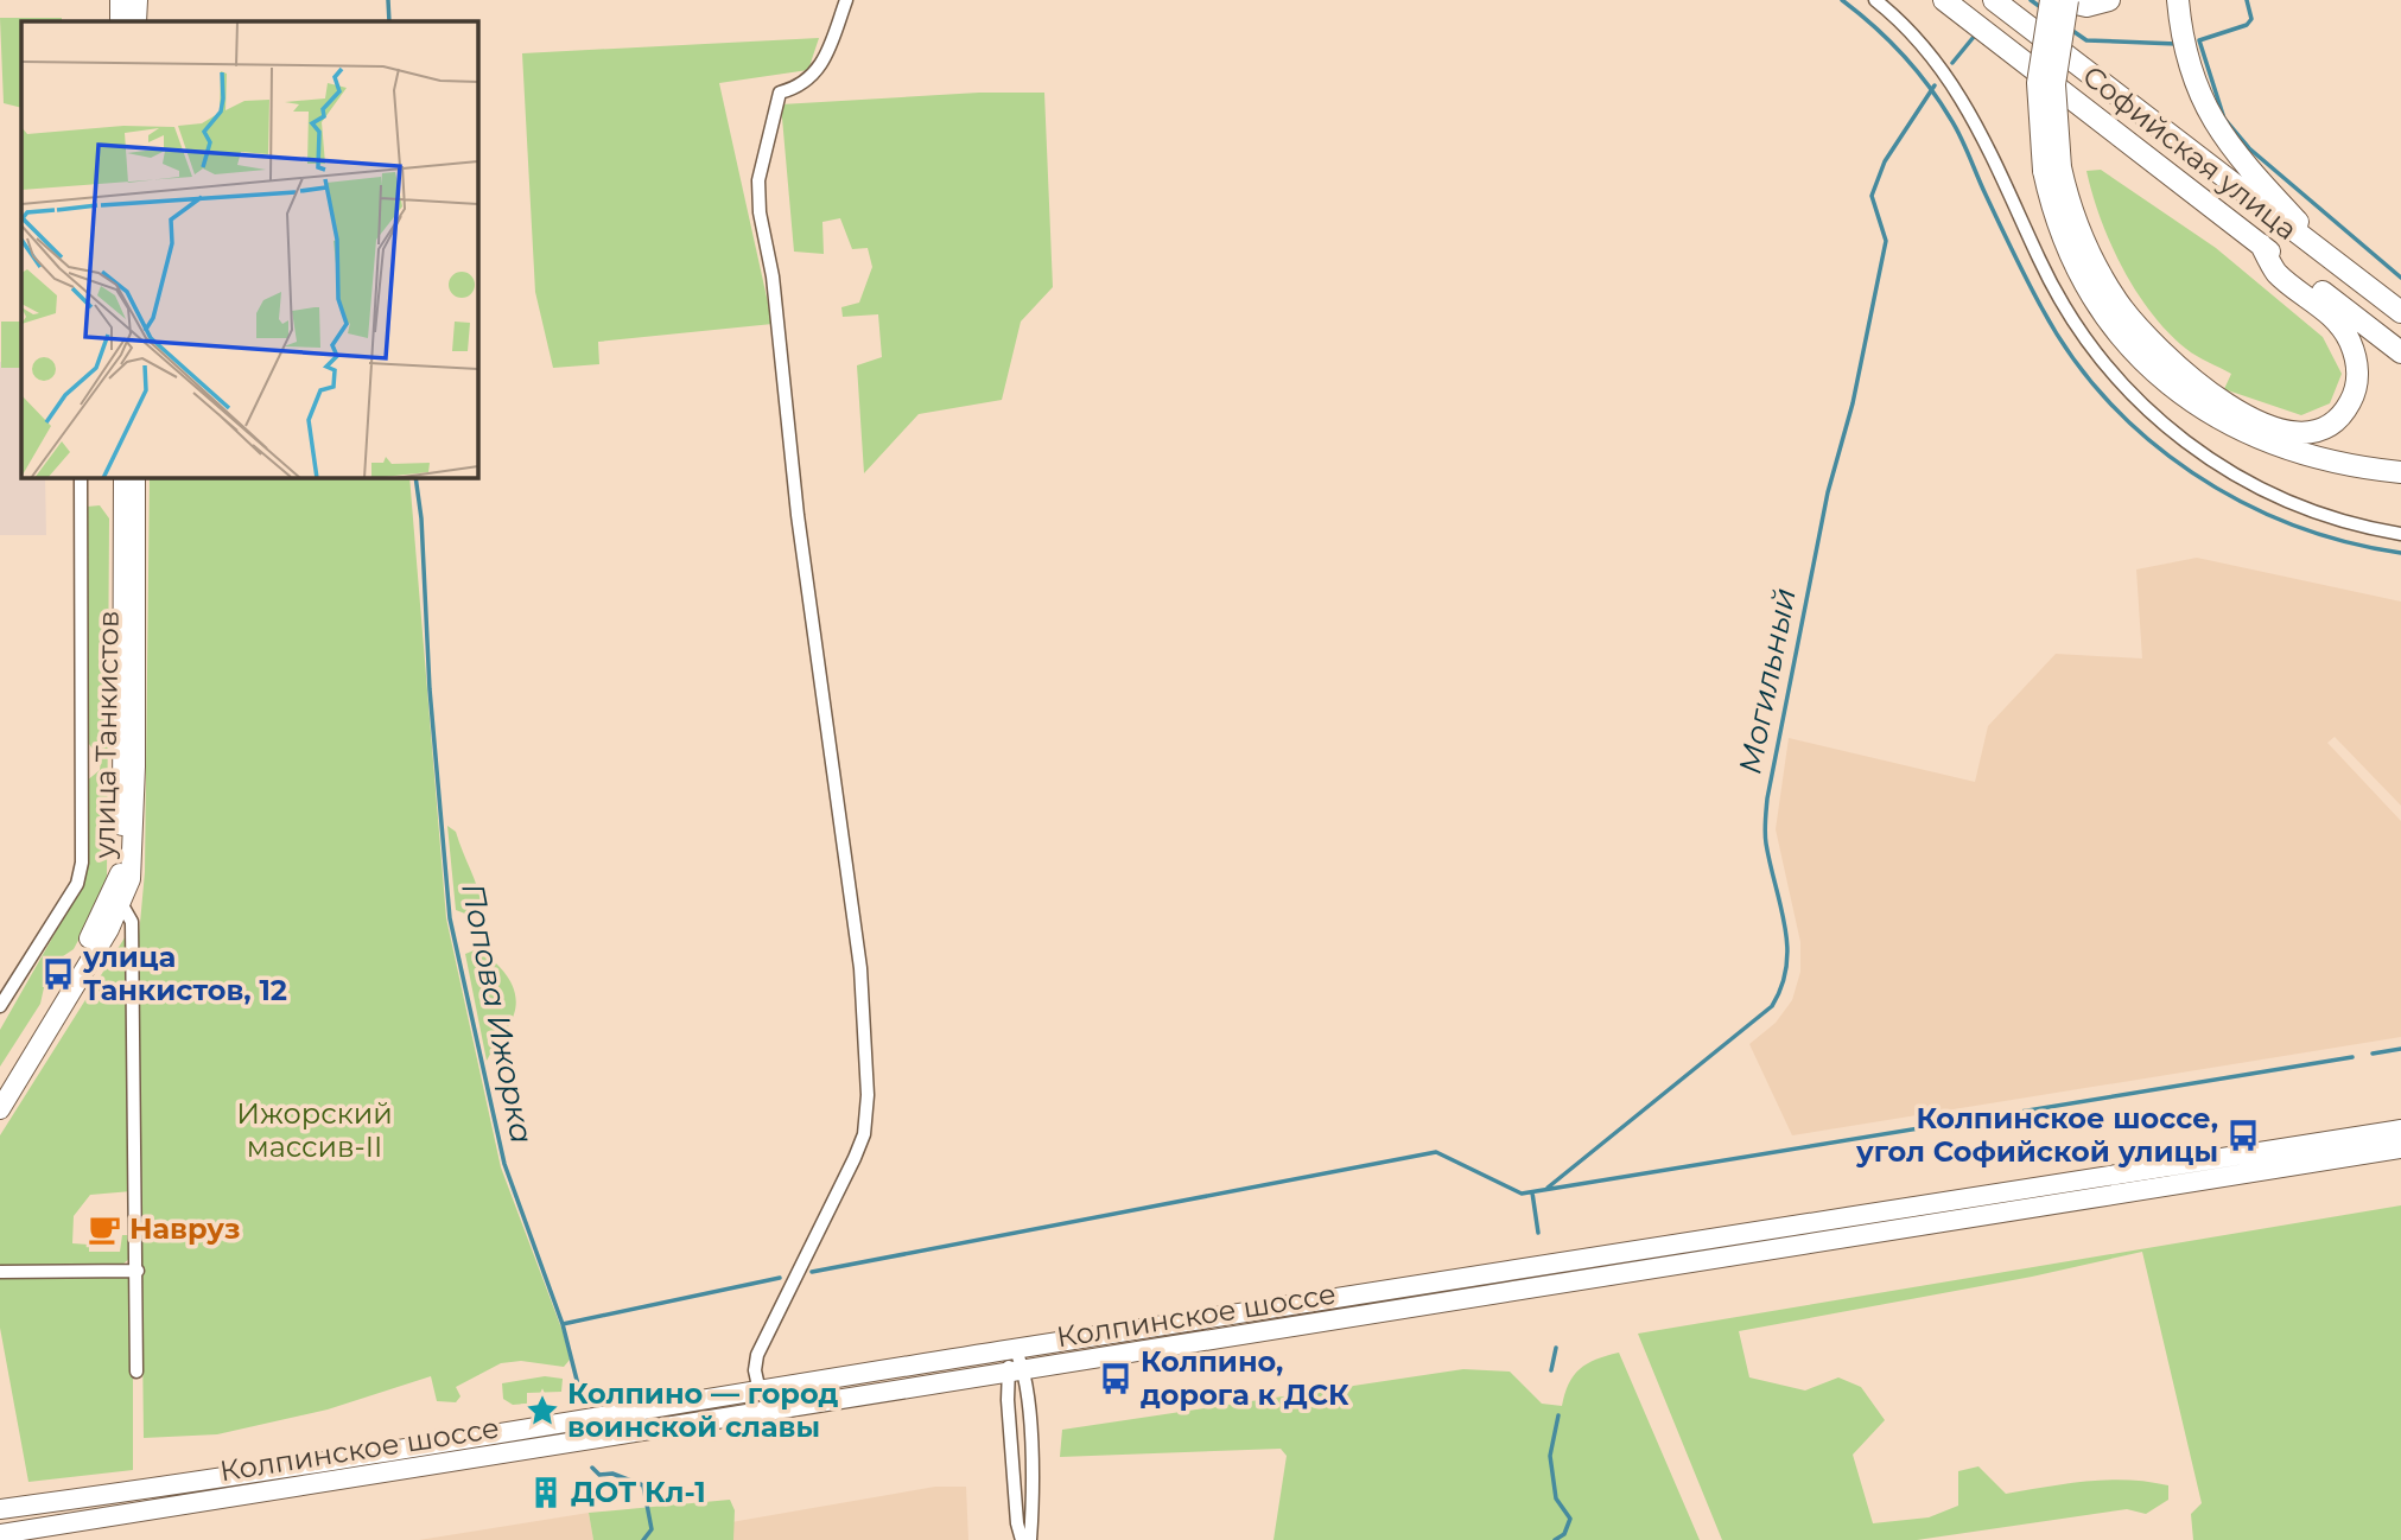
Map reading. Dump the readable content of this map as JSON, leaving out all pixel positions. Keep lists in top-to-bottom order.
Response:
{
  "streets": {
    "main road": ["Софийская улица", "улица Танкистов", "Колпинское шоссе"]
  },
  "water": ["Могильный", "Попова Ижорка"],
  "parks": ["Ижорский массив-II"],
  "places": {
    "bus stop": ["улица Танкистов, 12", "Колпинское шоссе, угол Софийской улицы", "Колпино, дорога к ДСК"],
    "cafe": ["Навруз"],
    "place": ["Колпино — город воинской славы"],
    "building": ["ДОТ Кл-1"]
  }
}
